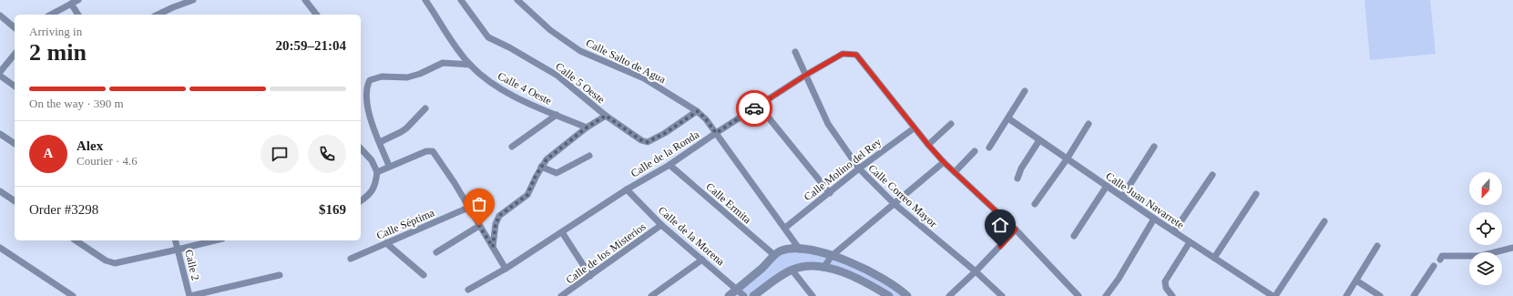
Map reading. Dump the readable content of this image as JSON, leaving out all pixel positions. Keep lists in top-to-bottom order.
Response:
{
  "streets": {
    "street": [
      "Calle Salto de Agua",
      "Calle 5 Oeste",
      "Calle 4 Oeste",
      "Calle de la Ronda",
      "Calle Molino del Rey",
      "Calle Correo Mayor",
      "Calle Juan Navarrete",
      "Calle Ermita",
      "Calle Séptima",
      "Calle de la Morena",
      "Calle de los Misterios",
      "Calle 2"
    ]
  },
  "crossings": [
    ["Calle Salto de Agua", "Calle 5 Oeste"],
    ["Calle Salto de Agua", "Calle de la Ronda"],
    ["Calle Salto de Agua", "Calle Molino del Rey"],
    ["Calle de la Ronda", "Calle Molino del Rey"],
    ["Calle de la Ronda", "Calle Correo Mayor"],
    ["Calle de la Ronda", "Calle Ermita"],
    ["Calle de la Ronda", "Calle de la Morena"],
    ["Calle Molino del Rey", "Calle Correo Mayor"],
    ["Calle de la Morena", "Calle de los Misterios"]
  ],
  "north": "bottom",
  "page": {
    "heading": ["2 min", "Arriving in", "20:59–21:04"],
    "panel": [
      "Alex",
      "Courier · 4.6",
      "Order #3298",
      "$169"
    ],
    "bar": "On the way · 390 m",
    "round": "A"
  }
}
